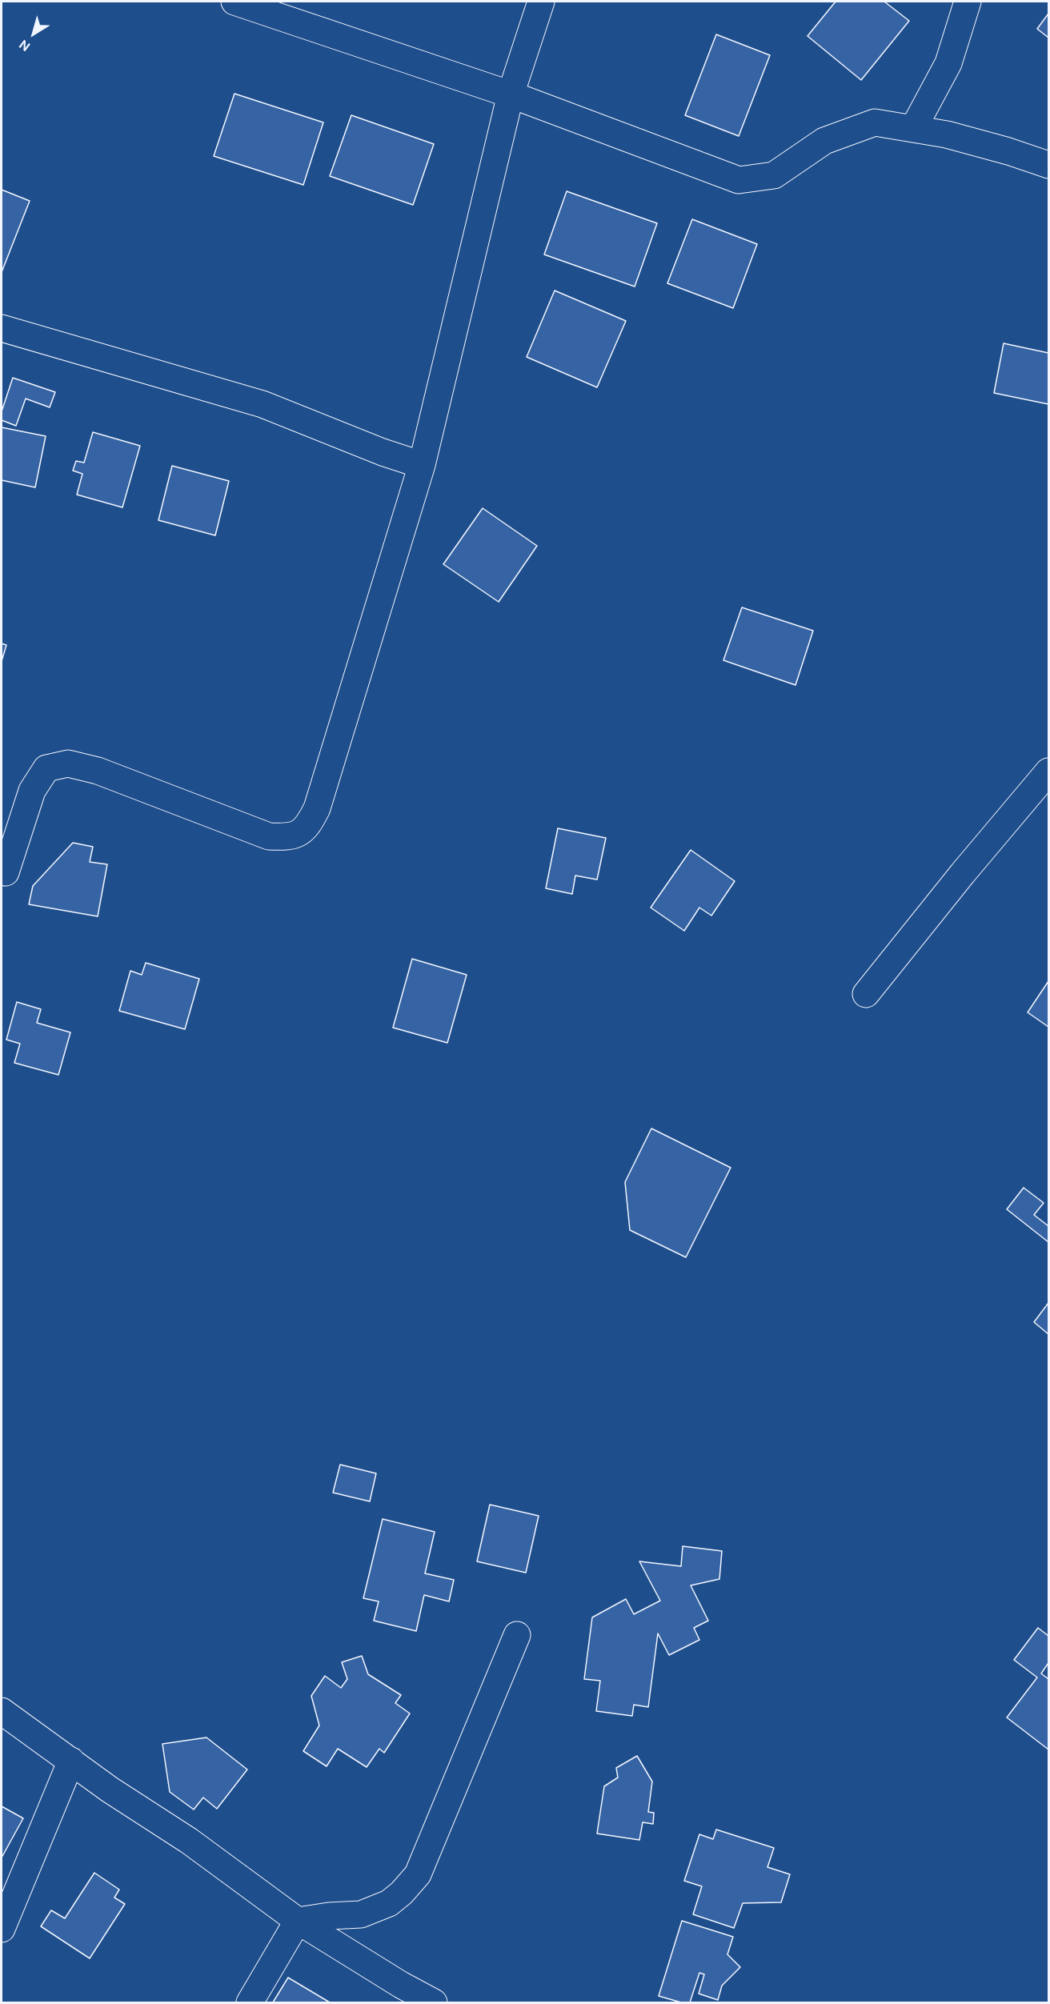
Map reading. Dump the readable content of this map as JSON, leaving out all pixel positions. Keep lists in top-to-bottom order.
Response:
{
  "north": "bottom left"
}
